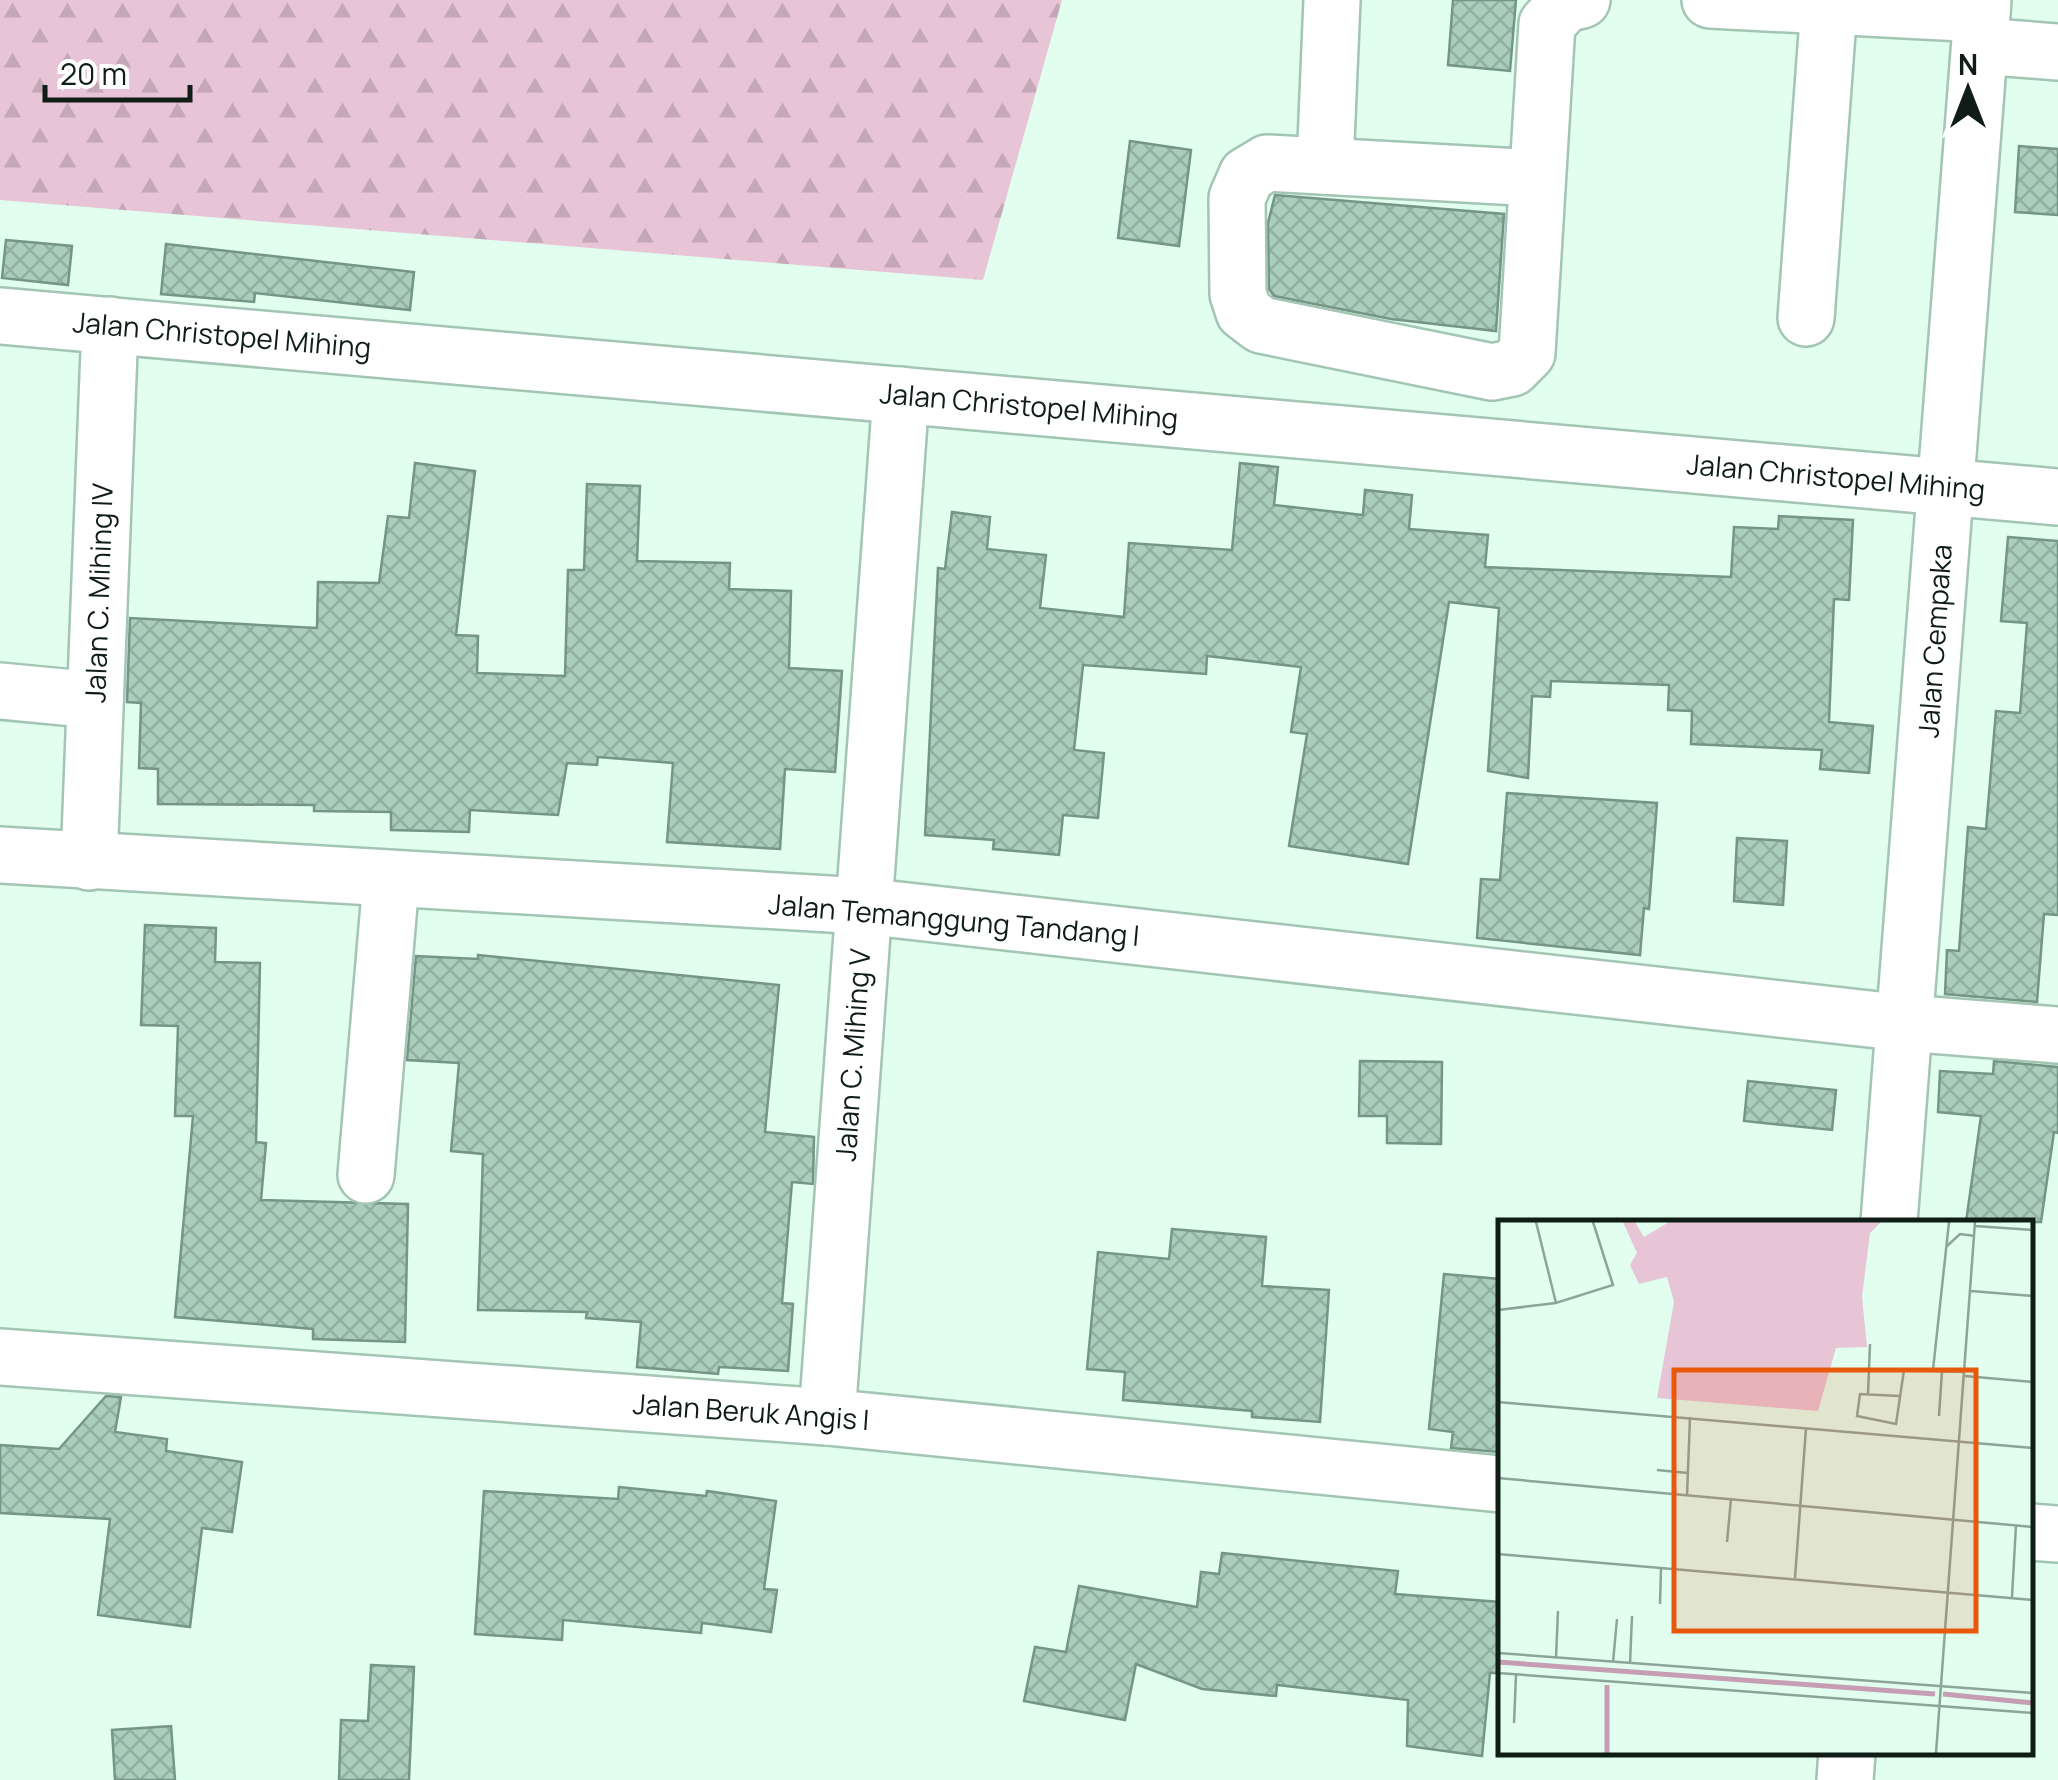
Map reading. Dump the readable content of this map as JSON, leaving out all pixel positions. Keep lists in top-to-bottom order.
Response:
{
  "streets": {
    "street": [
      "Jalan Christopel Mihing",
      "Jalan C. Mihing IV",
      "Jalan Cempaka",
      "Jalan Temanggung Tandang I",
      "Jalan C. Mihing V",
      "Jalan Beruk Angis I"
    ]
  },
  "crossings": [
    ["Jalan Christopel Mihing", "Jalan C. Mihing IV"],
    ["Jalan Christopel Mihing", "Jalan Cempaka"],
    ["Jalan Christopel Mihing", "Jalan C. Mihing V"],
    ["Jalan C. Mihing IV", "Jalan Temanggung Tandang I"],
    ["Jalan Cempaka", "Jalan Temanggung Tandang I"],
    ["Jalan Temanggung Tandang I", "Jalan C. Mihing V"],
    ["Jalan C. Mihing V", "Jalan Beruk Angis I"]
  ],
  "scale_bar": "20 m",
  "north": "top"
}
